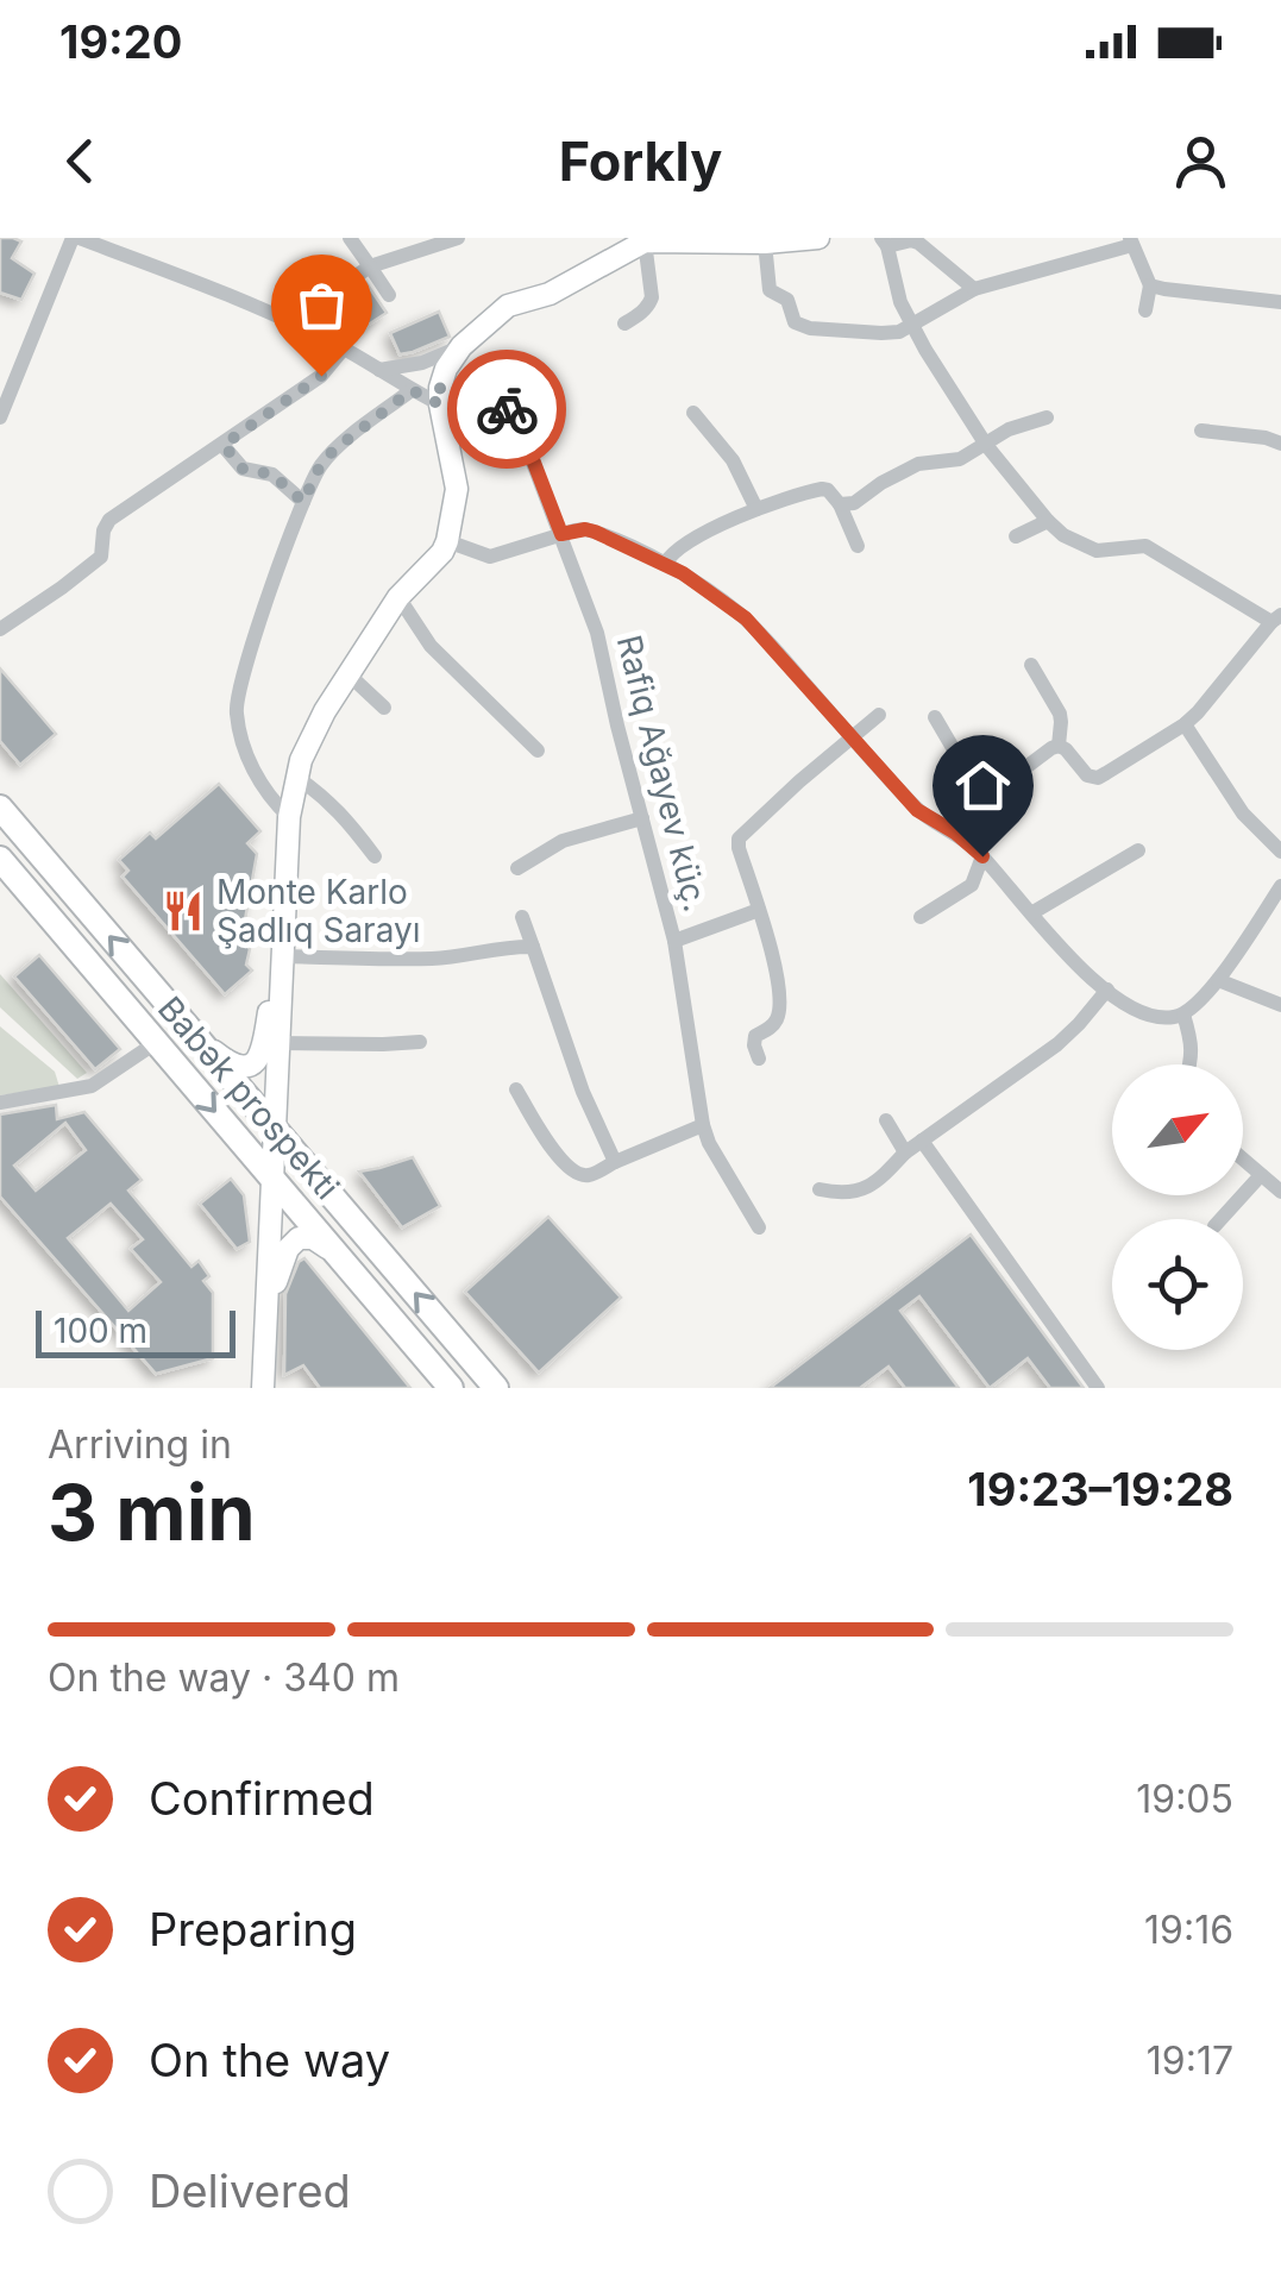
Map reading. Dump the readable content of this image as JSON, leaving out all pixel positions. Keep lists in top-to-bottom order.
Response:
{
  "streets": {
    "main road": ["Babək prospekti"],
    "street": ["Rafiq Ağayev küç."]
  },
  "places": {
    "restaurant": ["Monte Karlo Şadlıq Sarayı"]
  },
  "scale_bar": "100 m",
  "north": "top right",
  "page": {
    "status": "19:20",
    "header": "Forkly",
    "scale": "100 m",
    "heading": ["3 min", "Arriving in", "19:23–19:28"],
    "bar": "On the way · 340 m",
    "list": [
      ["Confirmed", "19:05"],
      ["Preparing", "19:16"],
      ["On the way", "19:17"],
      "Delivered"
    ]
  }
}
